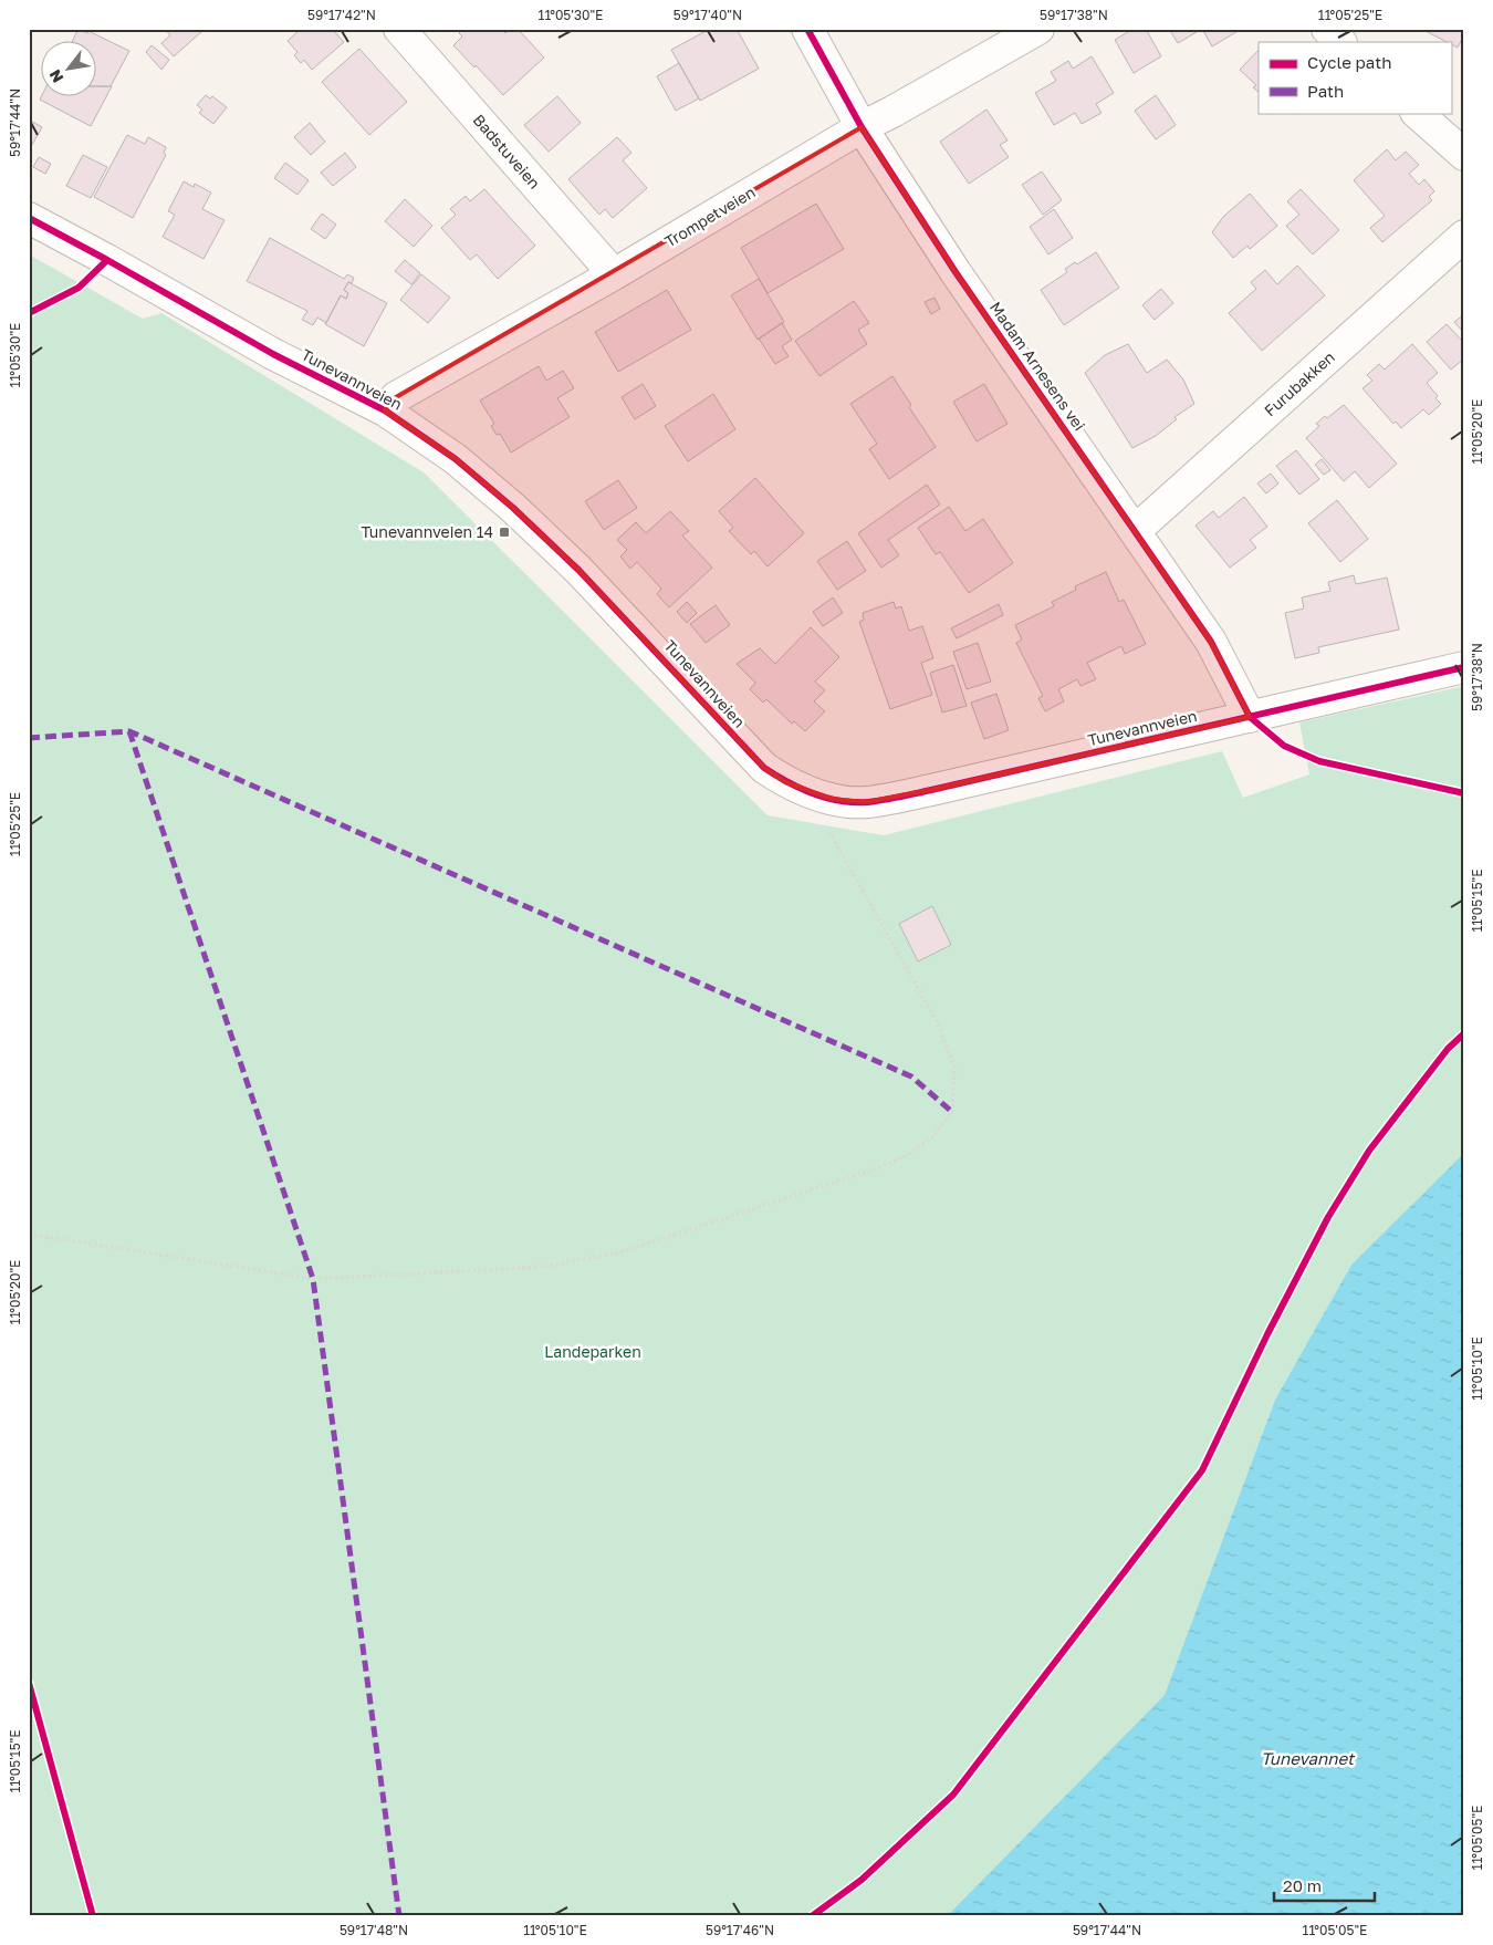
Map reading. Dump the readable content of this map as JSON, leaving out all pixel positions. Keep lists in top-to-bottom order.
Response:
{
  "streets": {
    "street": [
      "Badstuveien",
      "Trompetveien",
      "Madam Arnesens vei",
      "Tunevannveien",
      "Furubakken"
    ]
  },
  "crossings": [
    ["Badstuveien", "Trompetveien"],
    ["Trompetveien", "Madam Arnesens vei"],
    ["Trompetveien", "Tunevannveien"],
    ["Madam Arnesens vei", "Tunevannveien"],
    ["Madam Arnesens vei", "Furubakken"]
  ],
  "water": ["Tunevannet"],
  "parks": ["Landeparken"],
  "places": {
    "transit": ["Tunevannveien 14"]
  },
  "legend": ["Cycle path", "Path"],
  "scale_bar": "20 m",
  "north": "bottom left",
  "coordinates": [
    "59°17'42\"N",
    "11°05'30\"E",
    "59°17'40\"N",
    "59°17'38\"N",
    "11°05'25\"E",
    "59°17'44\"N",
    "11°05'20\"E",
    "11°05'15\"E",
    "11°05'10\"E",
    "11°05'05\"E",
    "59°17'48\"N",
    "59°17'46\"N"
  ]
}
